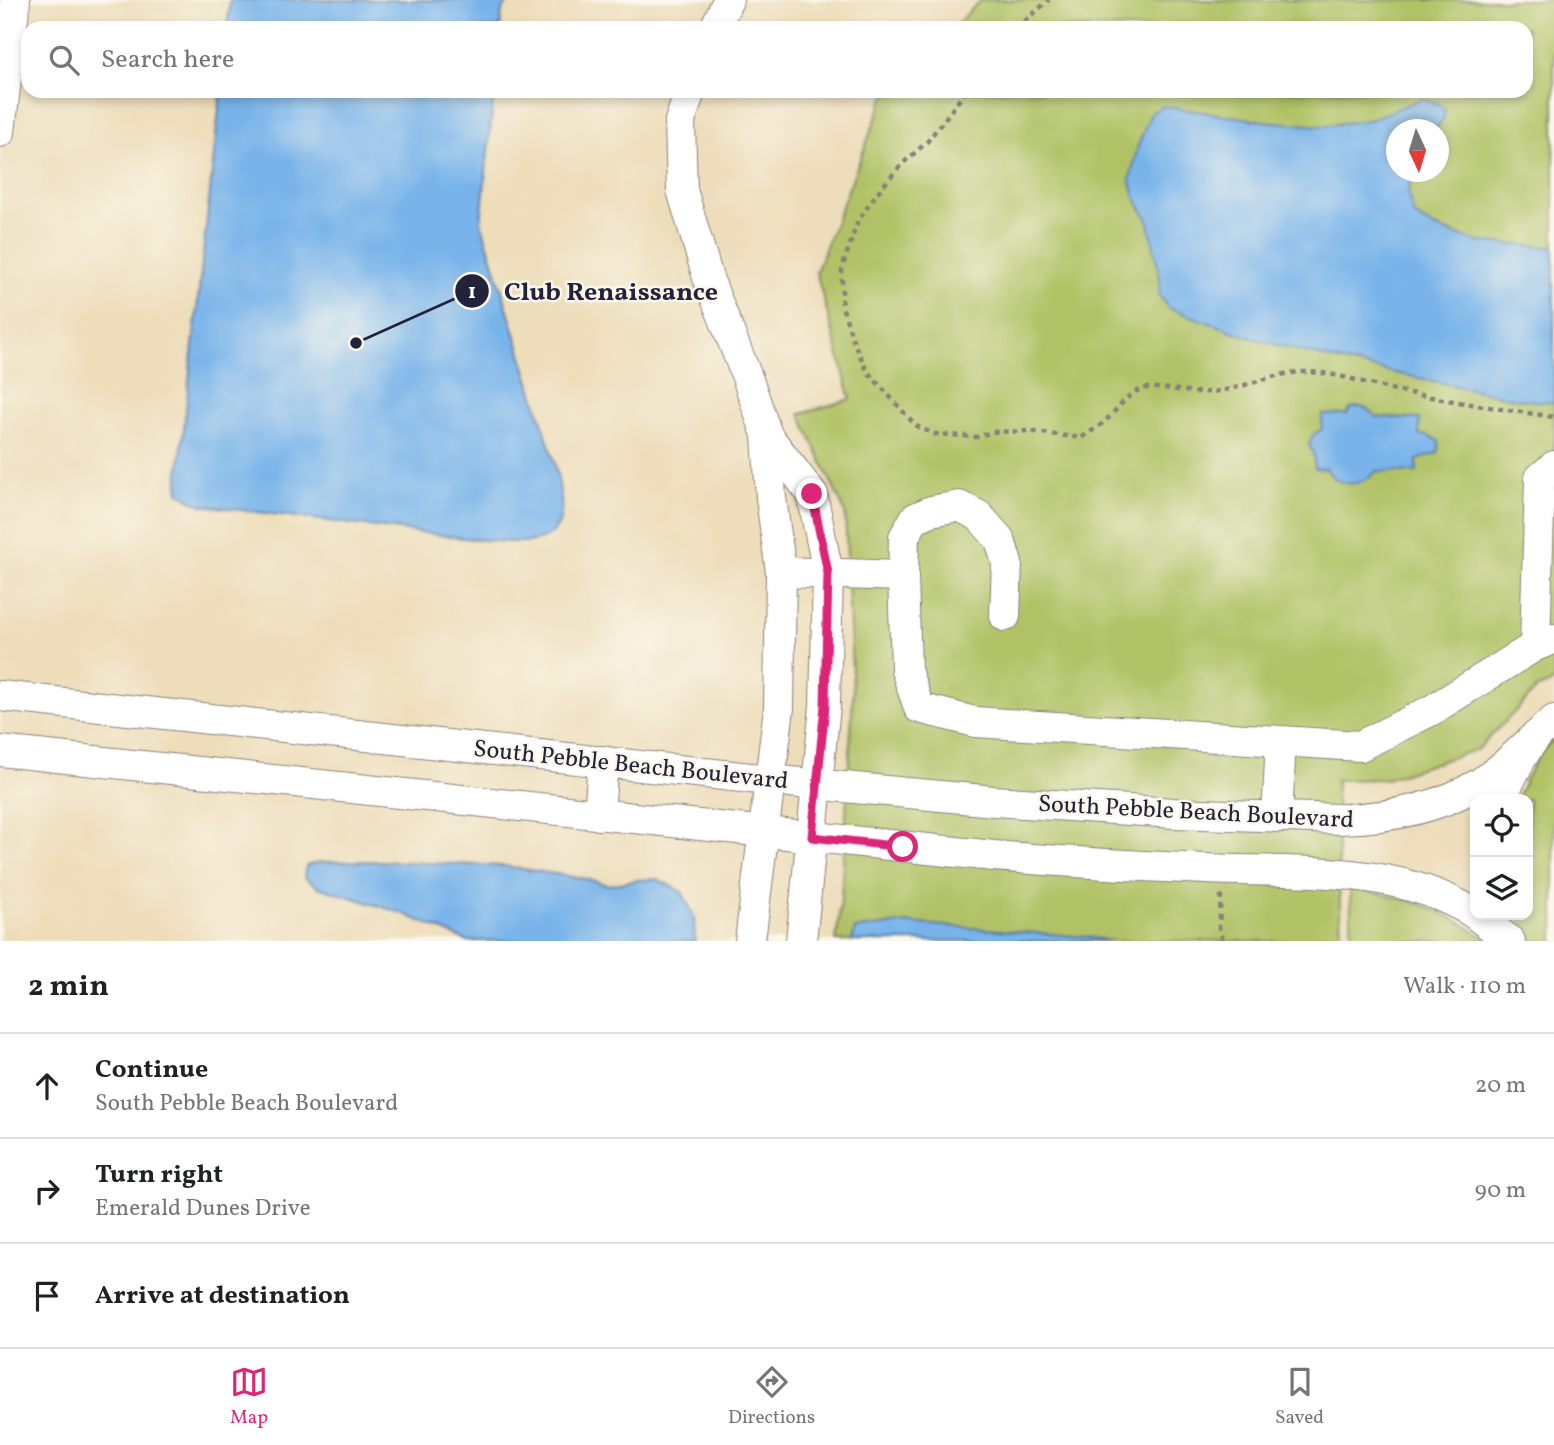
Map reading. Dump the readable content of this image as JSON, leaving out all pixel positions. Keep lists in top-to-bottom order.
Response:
{
  "streets": {
    "street": ["South Pebble Beach Boulevard"]
  },
  "places": ["Club Renaissance"],
  "north": "bottom",
  "page": {
    "search": "Search here",
    "heading": ["2 min", "Walk · 110 m"],
    "list": [
      ["Continue", "South Pebble Beach Boulevard", "20 m"],
      ["Turn right", "Emerald Dunes Drive", "90 m"],
      "Arrive at destination"
    ],
    "nav": ["Map", "Directions", "Saved"]
  }
}
